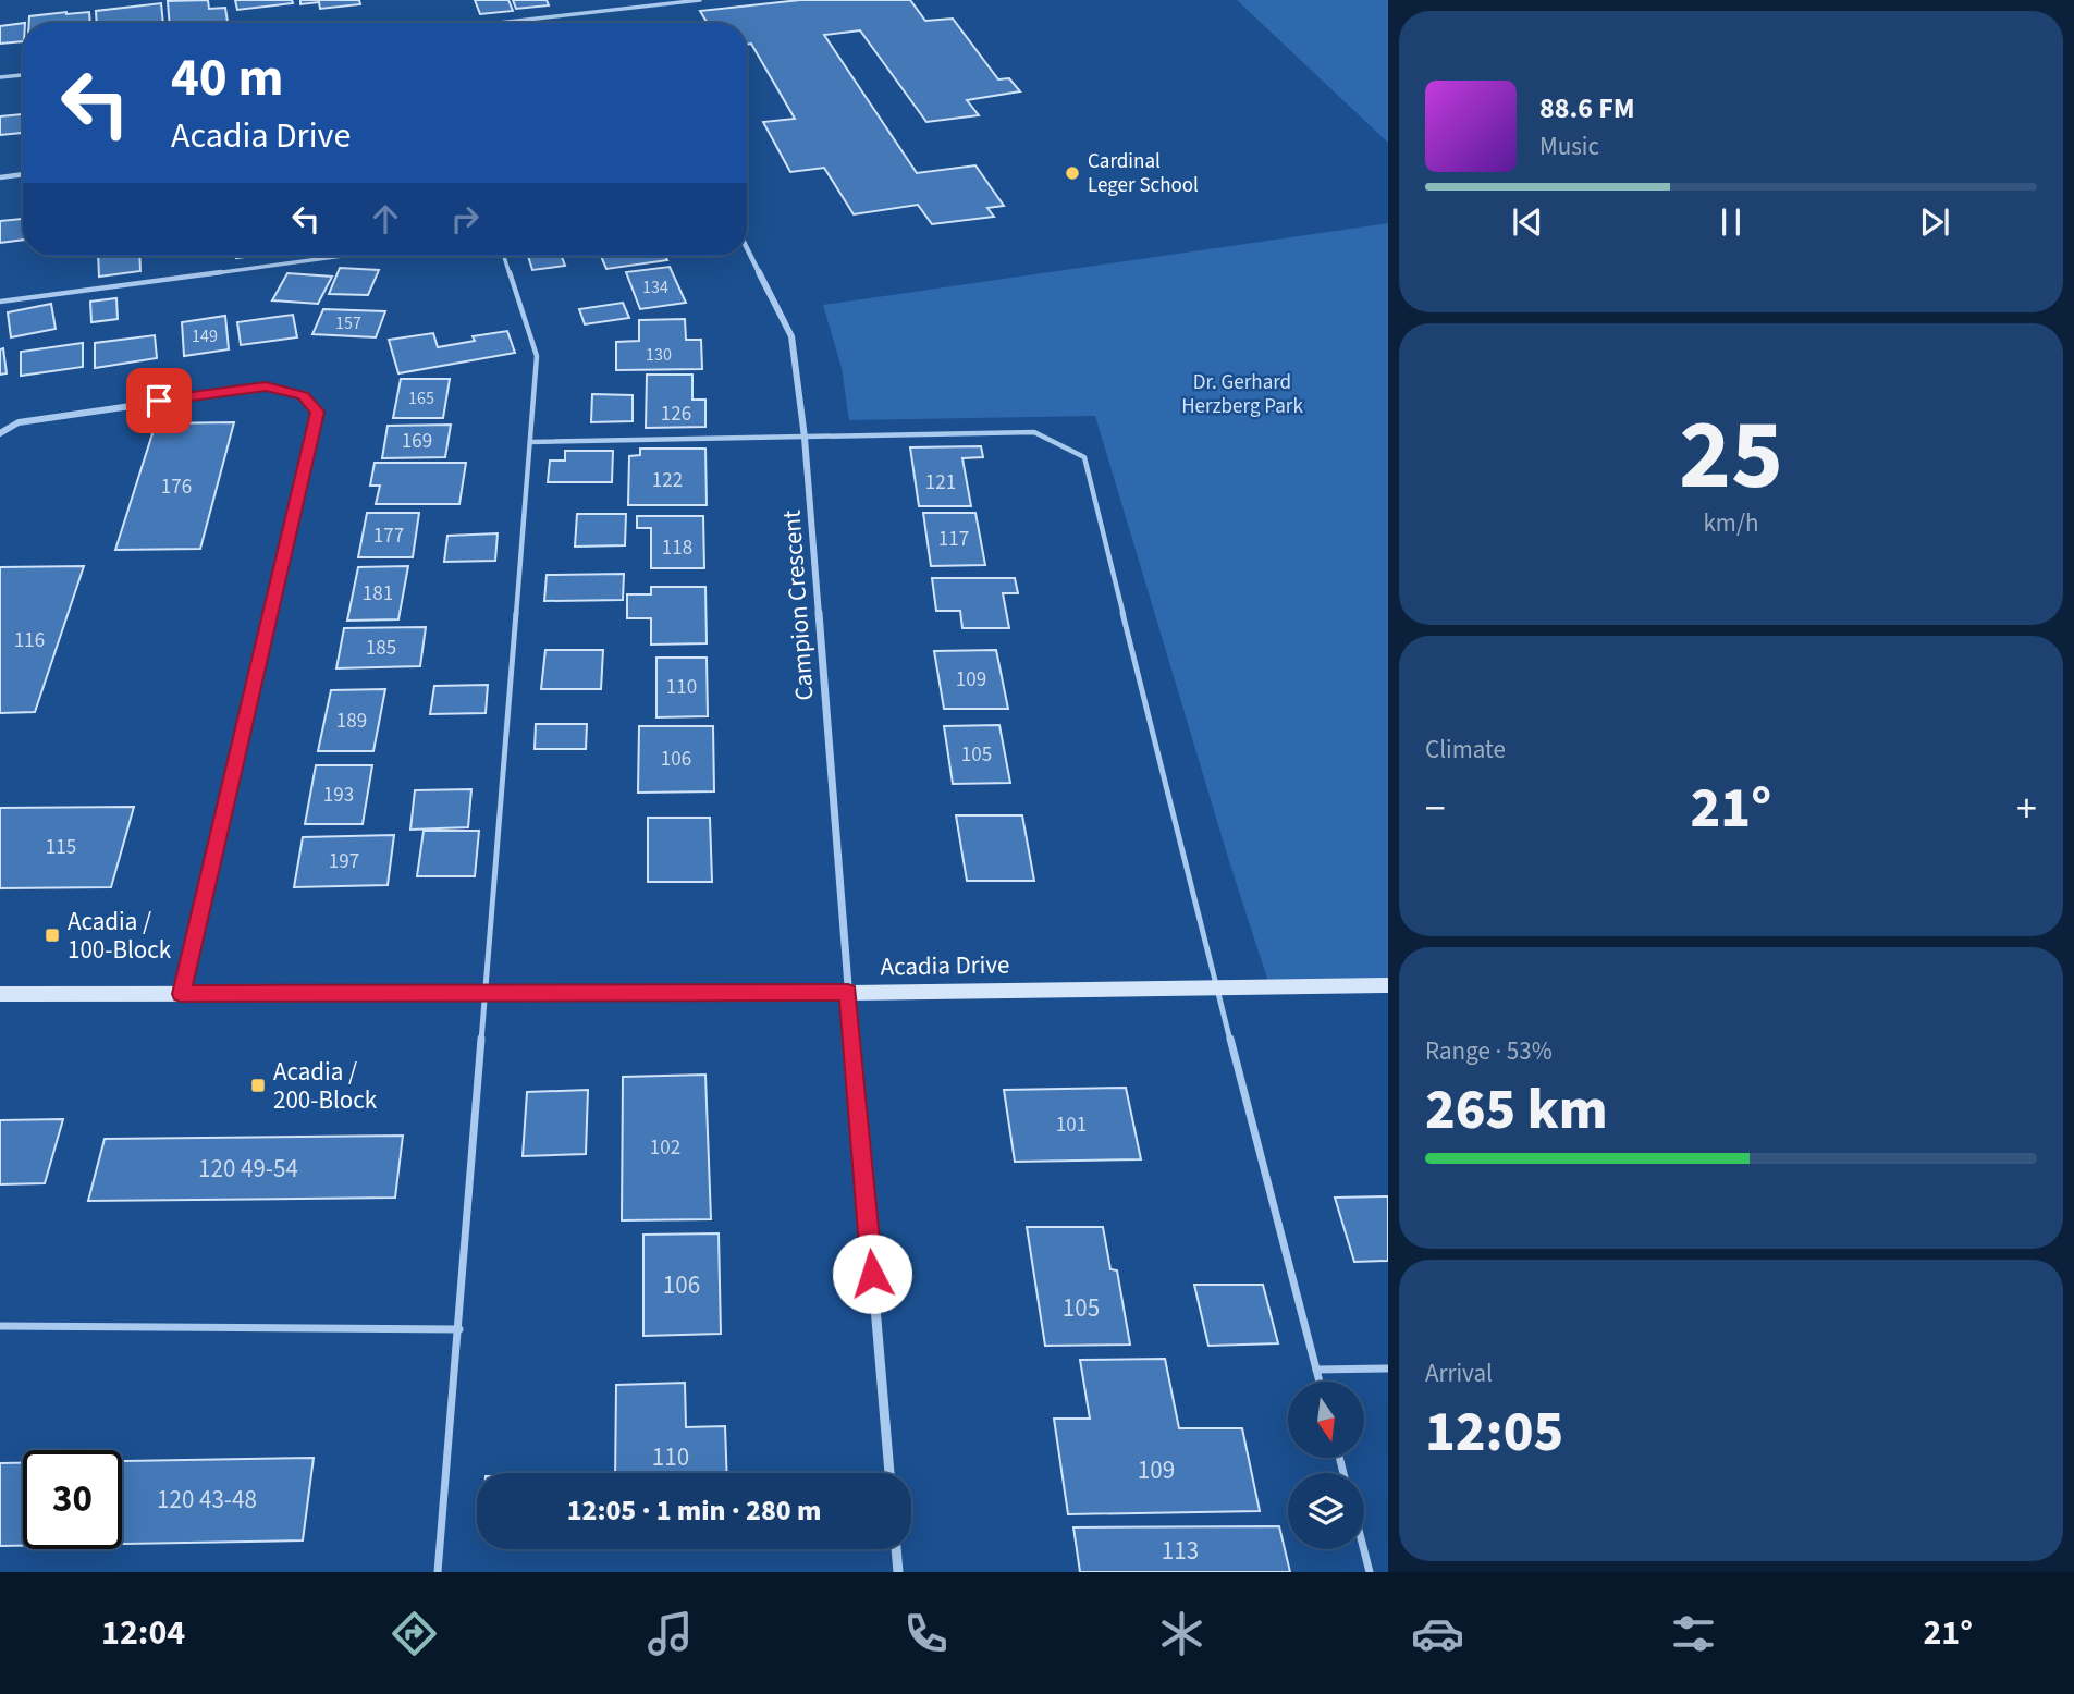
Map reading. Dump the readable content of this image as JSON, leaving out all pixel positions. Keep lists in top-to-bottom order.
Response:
{
  "streets": {
    "street": ["Campion Crescent", "Acadia Drive"]
  },
  "crossings": [
    ["Campion Crescent", "Acadia Drive"]
  ],
  "parks": ["Dr. Gerhard Herzberg Park"],
  "places": {
    "other": ["Cardinal Leger School"],
    "transit": ["Acadia / 100-Block", "Acadia / 200-Block"]
  },
  "house_numbers": [
    "134",
    "157",
    "149",
    "130",
    "165",
    "126",
    "169",
    "122",
    "121",
    "176",
    "177",
    "117",
    "118",
    "181",
    "116",
    "185",
    "109",
    "110",
    "189",
    "105",
    "106",
    "193",
    "115",
    "197",
    "101",
    "102",
    "120 49-54",
    "106",
    "105",
    "110",
    "109",
    "120 43-48",
    "113"
  ],
  "north": "bottom",
  "page": {
    "turn": ["40 m", "Acadia Drive"],
    "song": ["88.6 FM", "Music"],
    "tile": [
      ["25", "km/h"],
      "Climate",
      ["Range · 53%", "265 km"],
      ["Arrival", "12:05"]
    ],
    "heat": ["−", "21°", "+"],
    "limit": "30",
    "trip": "12:05 · 1 min · 280 m",
    "tabs": ["12:04", "21°"]
  }
}
